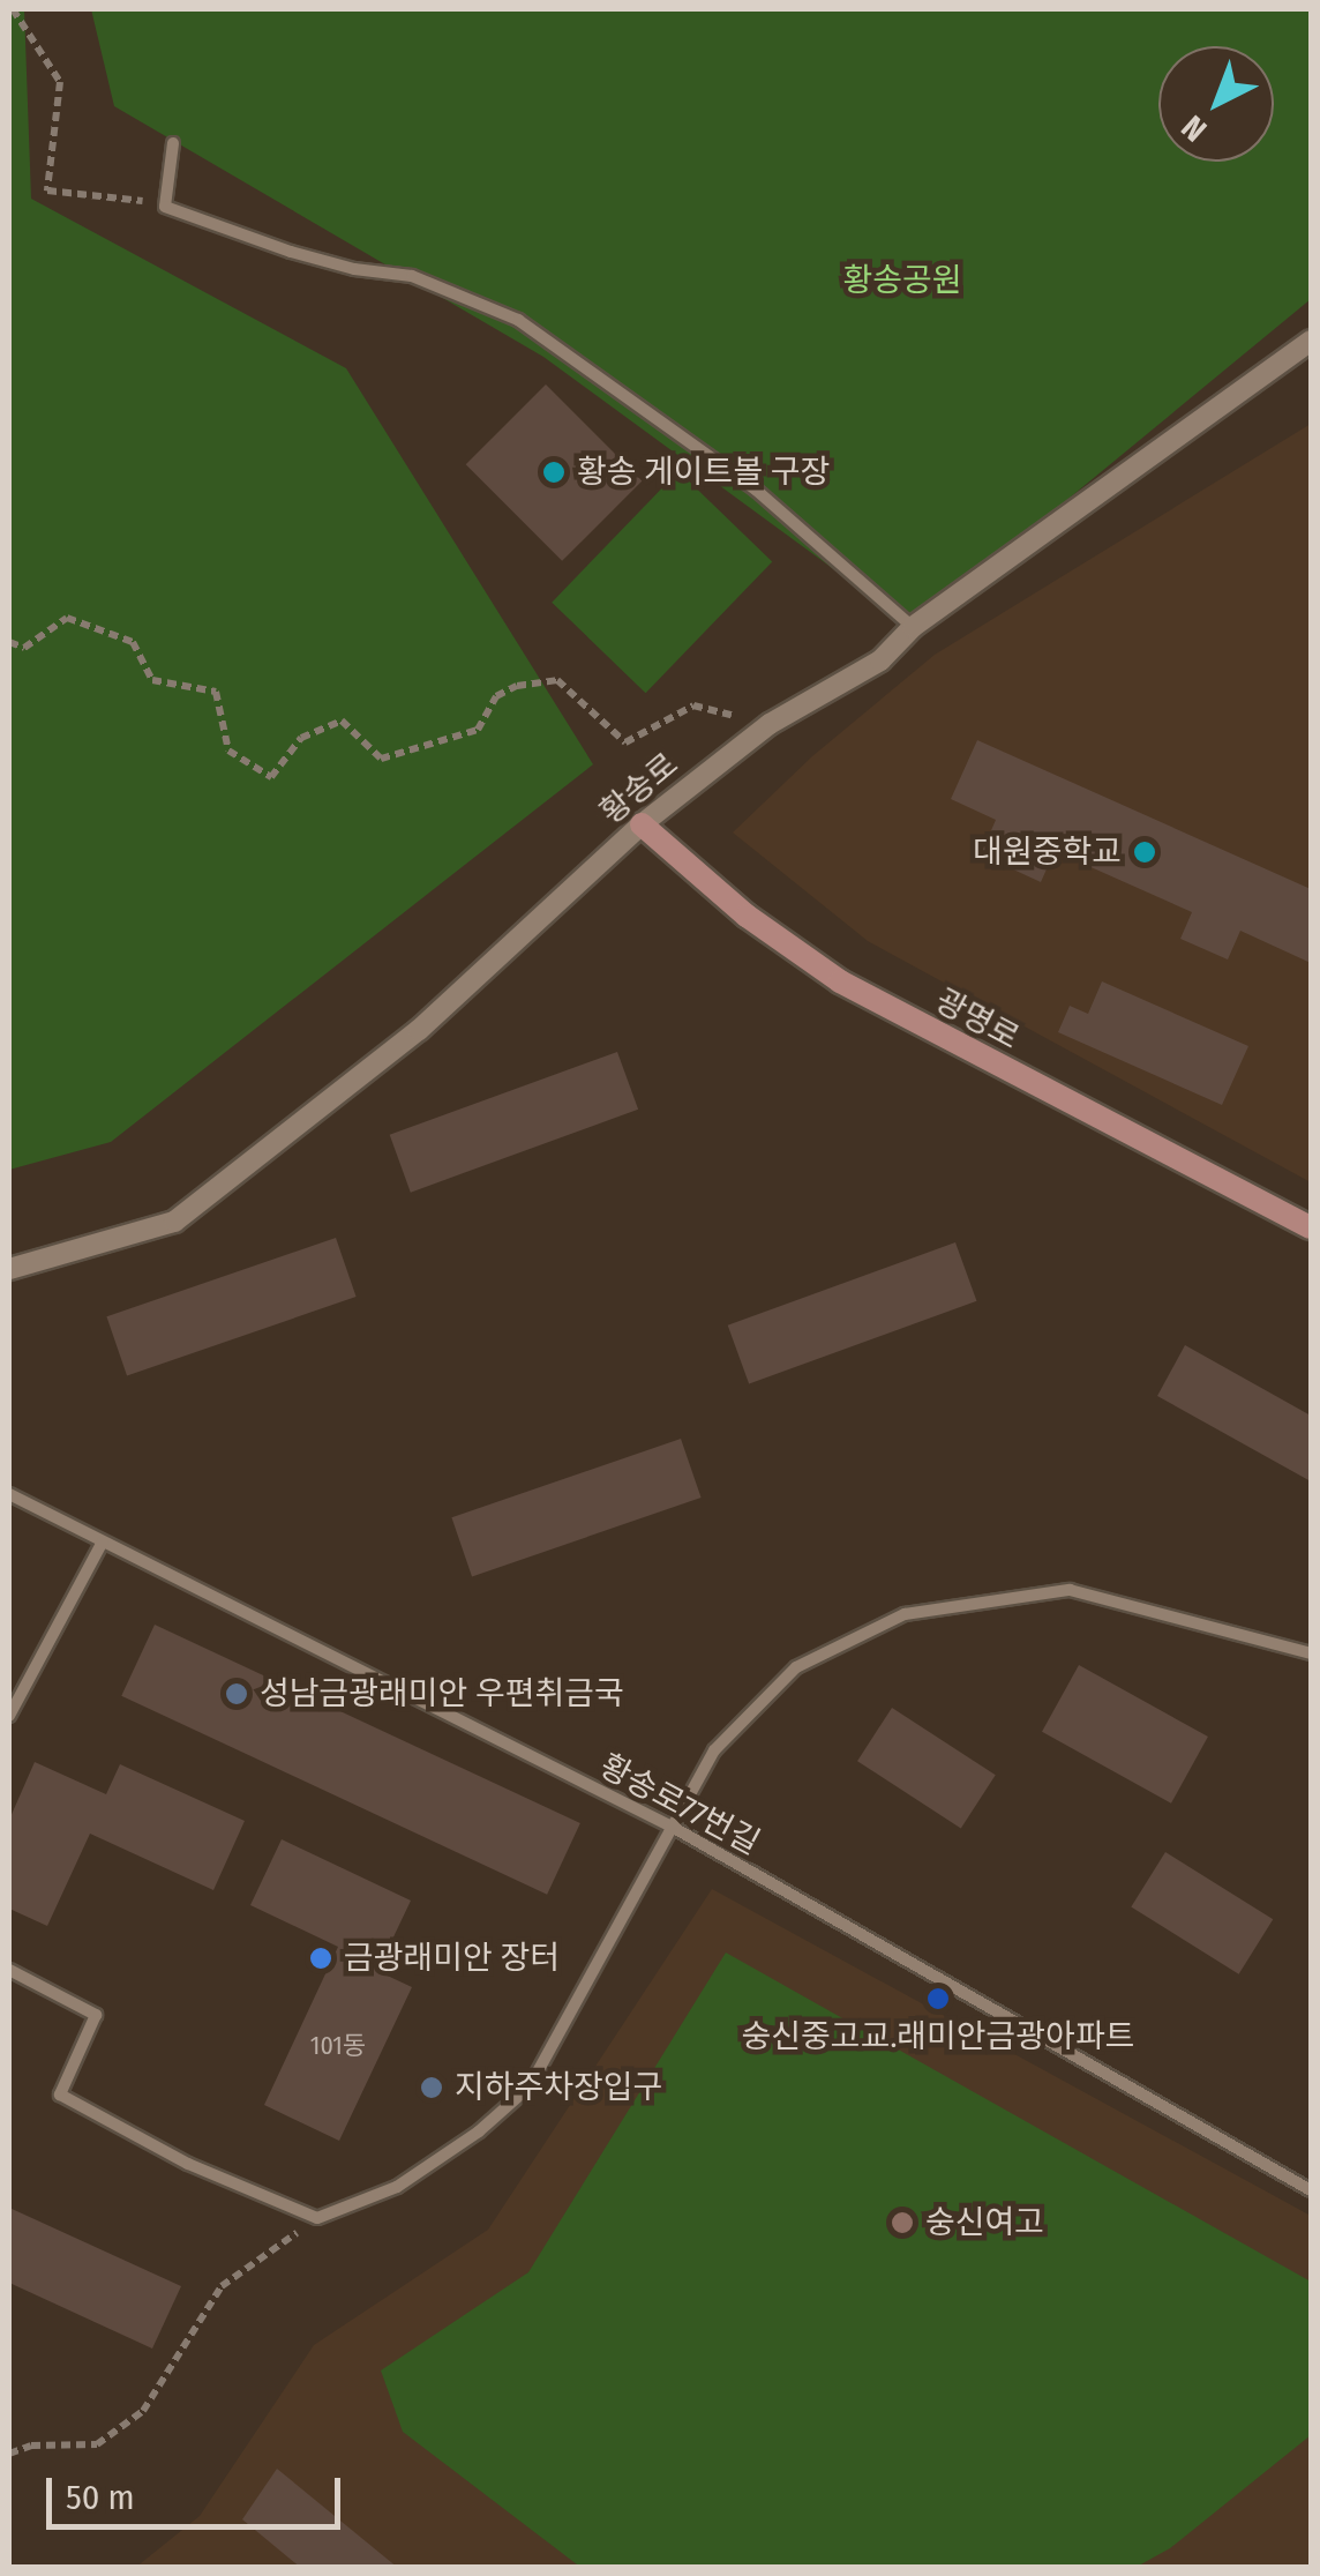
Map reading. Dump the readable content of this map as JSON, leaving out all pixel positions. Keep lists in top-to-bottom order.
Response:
{
  "streets": {
    "main road": ["광명로"],
    "street": ["황송로", "황송로77번길"]
  },
  "crossings": [
    ["황송로", "광명로"]
  ],
  "parks": ["황송공원"],
  "places": [
    "황송 게이트볼 구장",
    "대원중학교",
    "성남금광래미안 우편취금국",
    "금광래미안 장터",
    "숭신중고교.래미안금광아파트",
    "지하주차장입구",
    "숭신여고"
  ],
  "house_numbers": ["101동"],
  "scale_bar": "50 m",
  "north": "bottom left"
}
